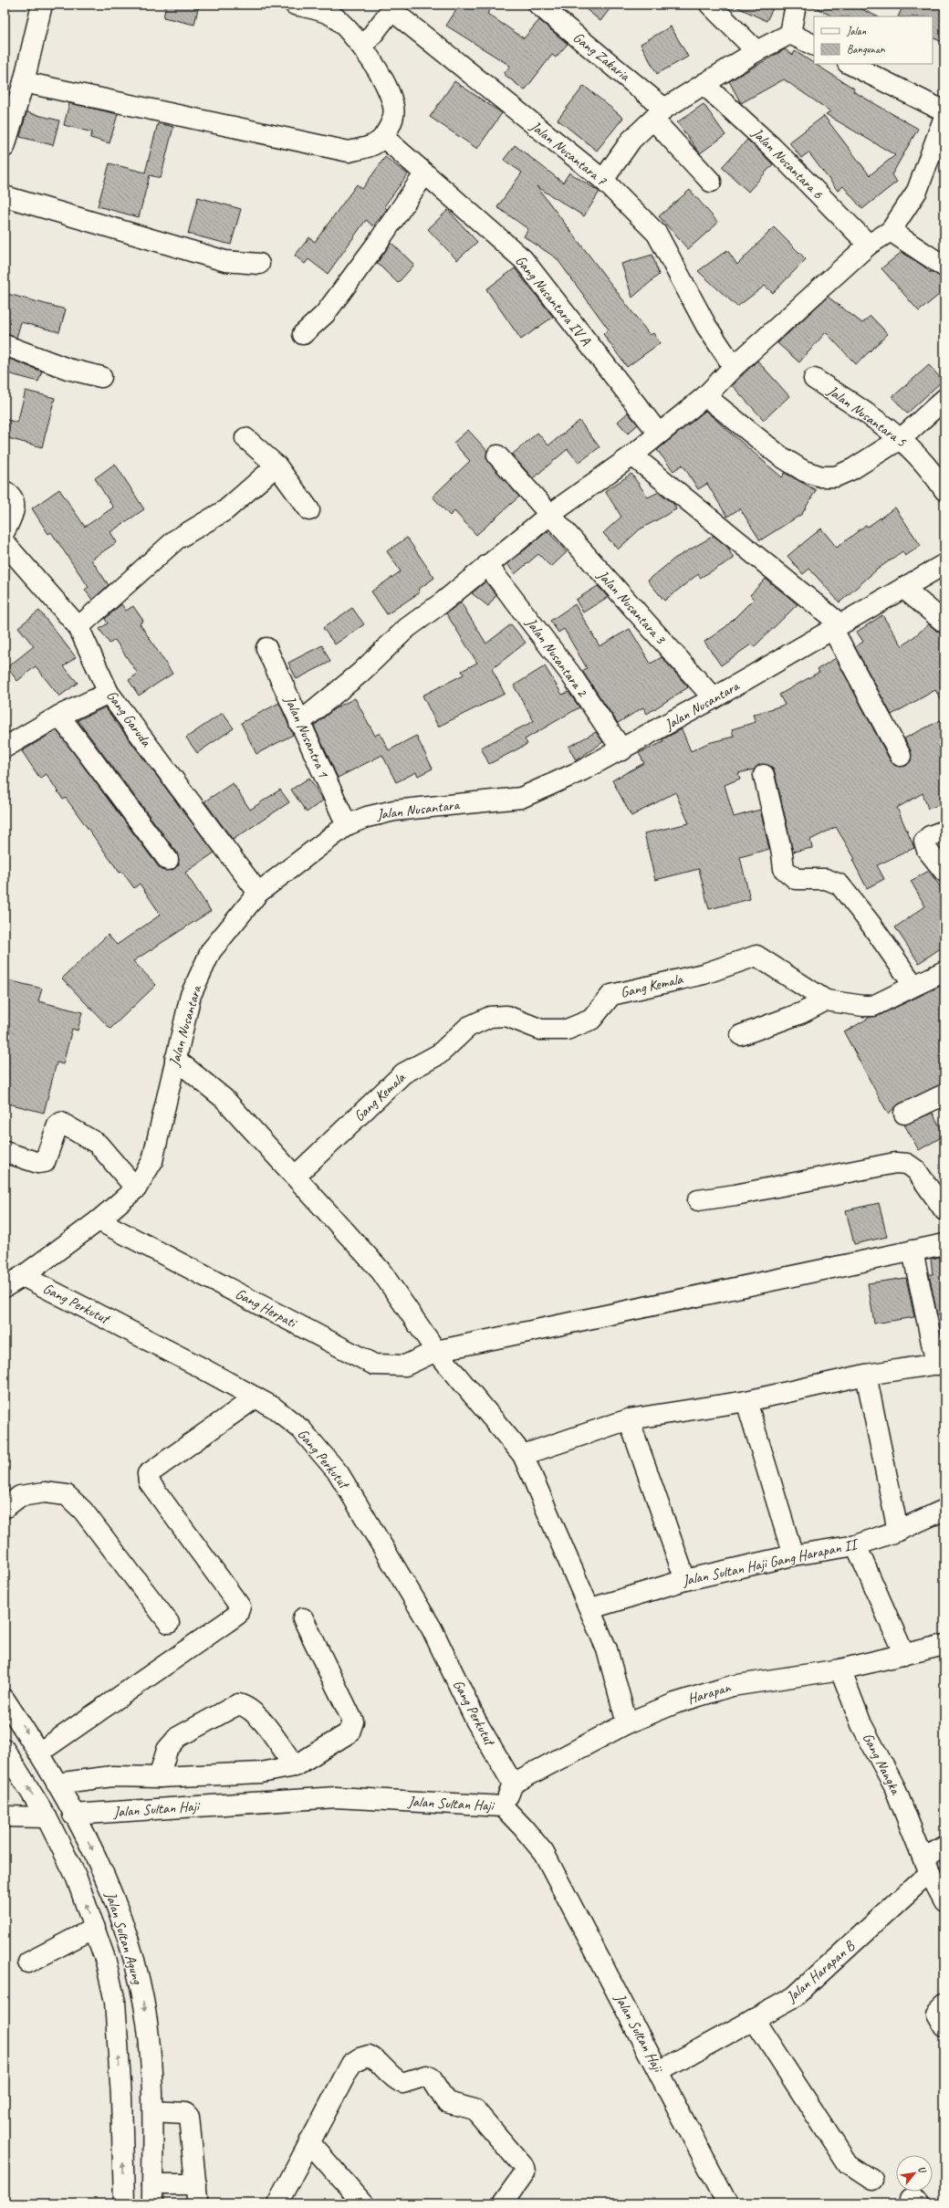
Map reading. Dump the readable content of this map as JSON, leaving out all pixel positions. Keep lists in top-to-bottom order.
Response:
{
  "streets": {
    "street": [
      "Gang Zakaria",
      "Jalan Nusantara 7",
      "Jalan Nusantara 6",
      "Gang Nusantara IV A",
      "Jalan Nusantara 5",
      "Jalan Nusantara 3",
      "Jalan Nusantara 2",
      "Jalan Nusantara",
      "Gang Garuda",
      "Jalan Nusantra 1",
      "Gang Kemala",
      "Gang Perkutut",
      "Gang Herpati",
      "Jalan Sultan Haji Gang Harapan II",
      "Harapan",
      "Gang Nangka",
      "Jalan Sultan Haji",
      "Jalan Sultan Agung",
      "Jalan Harapan B"
    ]
  },
  "crossings": [
    ["Jalan Nusantara 3", "Jalan Nusantara"],
    ["Jalan Nusantara 2", "Jalan Nusantara"],
    ["Jalan Nusantara", "Gang Garuda"],
    ["Jalan Nusantara", "Jalan Nusantra 1"],
    ["Jalan Nusantara", "Gang Perkutut"],
    ["Jalan Nusantara", "Gang Herpati"],
    ["Gang Perkutut", "Harapan"],
    ["Harapan", "Gang Nangka"],
    ["Gang Nangka", "Jalan Harapan B"],
    ["Jalan Sultan Haji", "Jalan Sultan Agung"],
    ["Jalan Sultan Haji", "Jalan Harapan B"]
  ],
  "legend": ["Jalan", "Bangunan"],
  "north": "top right"
}
